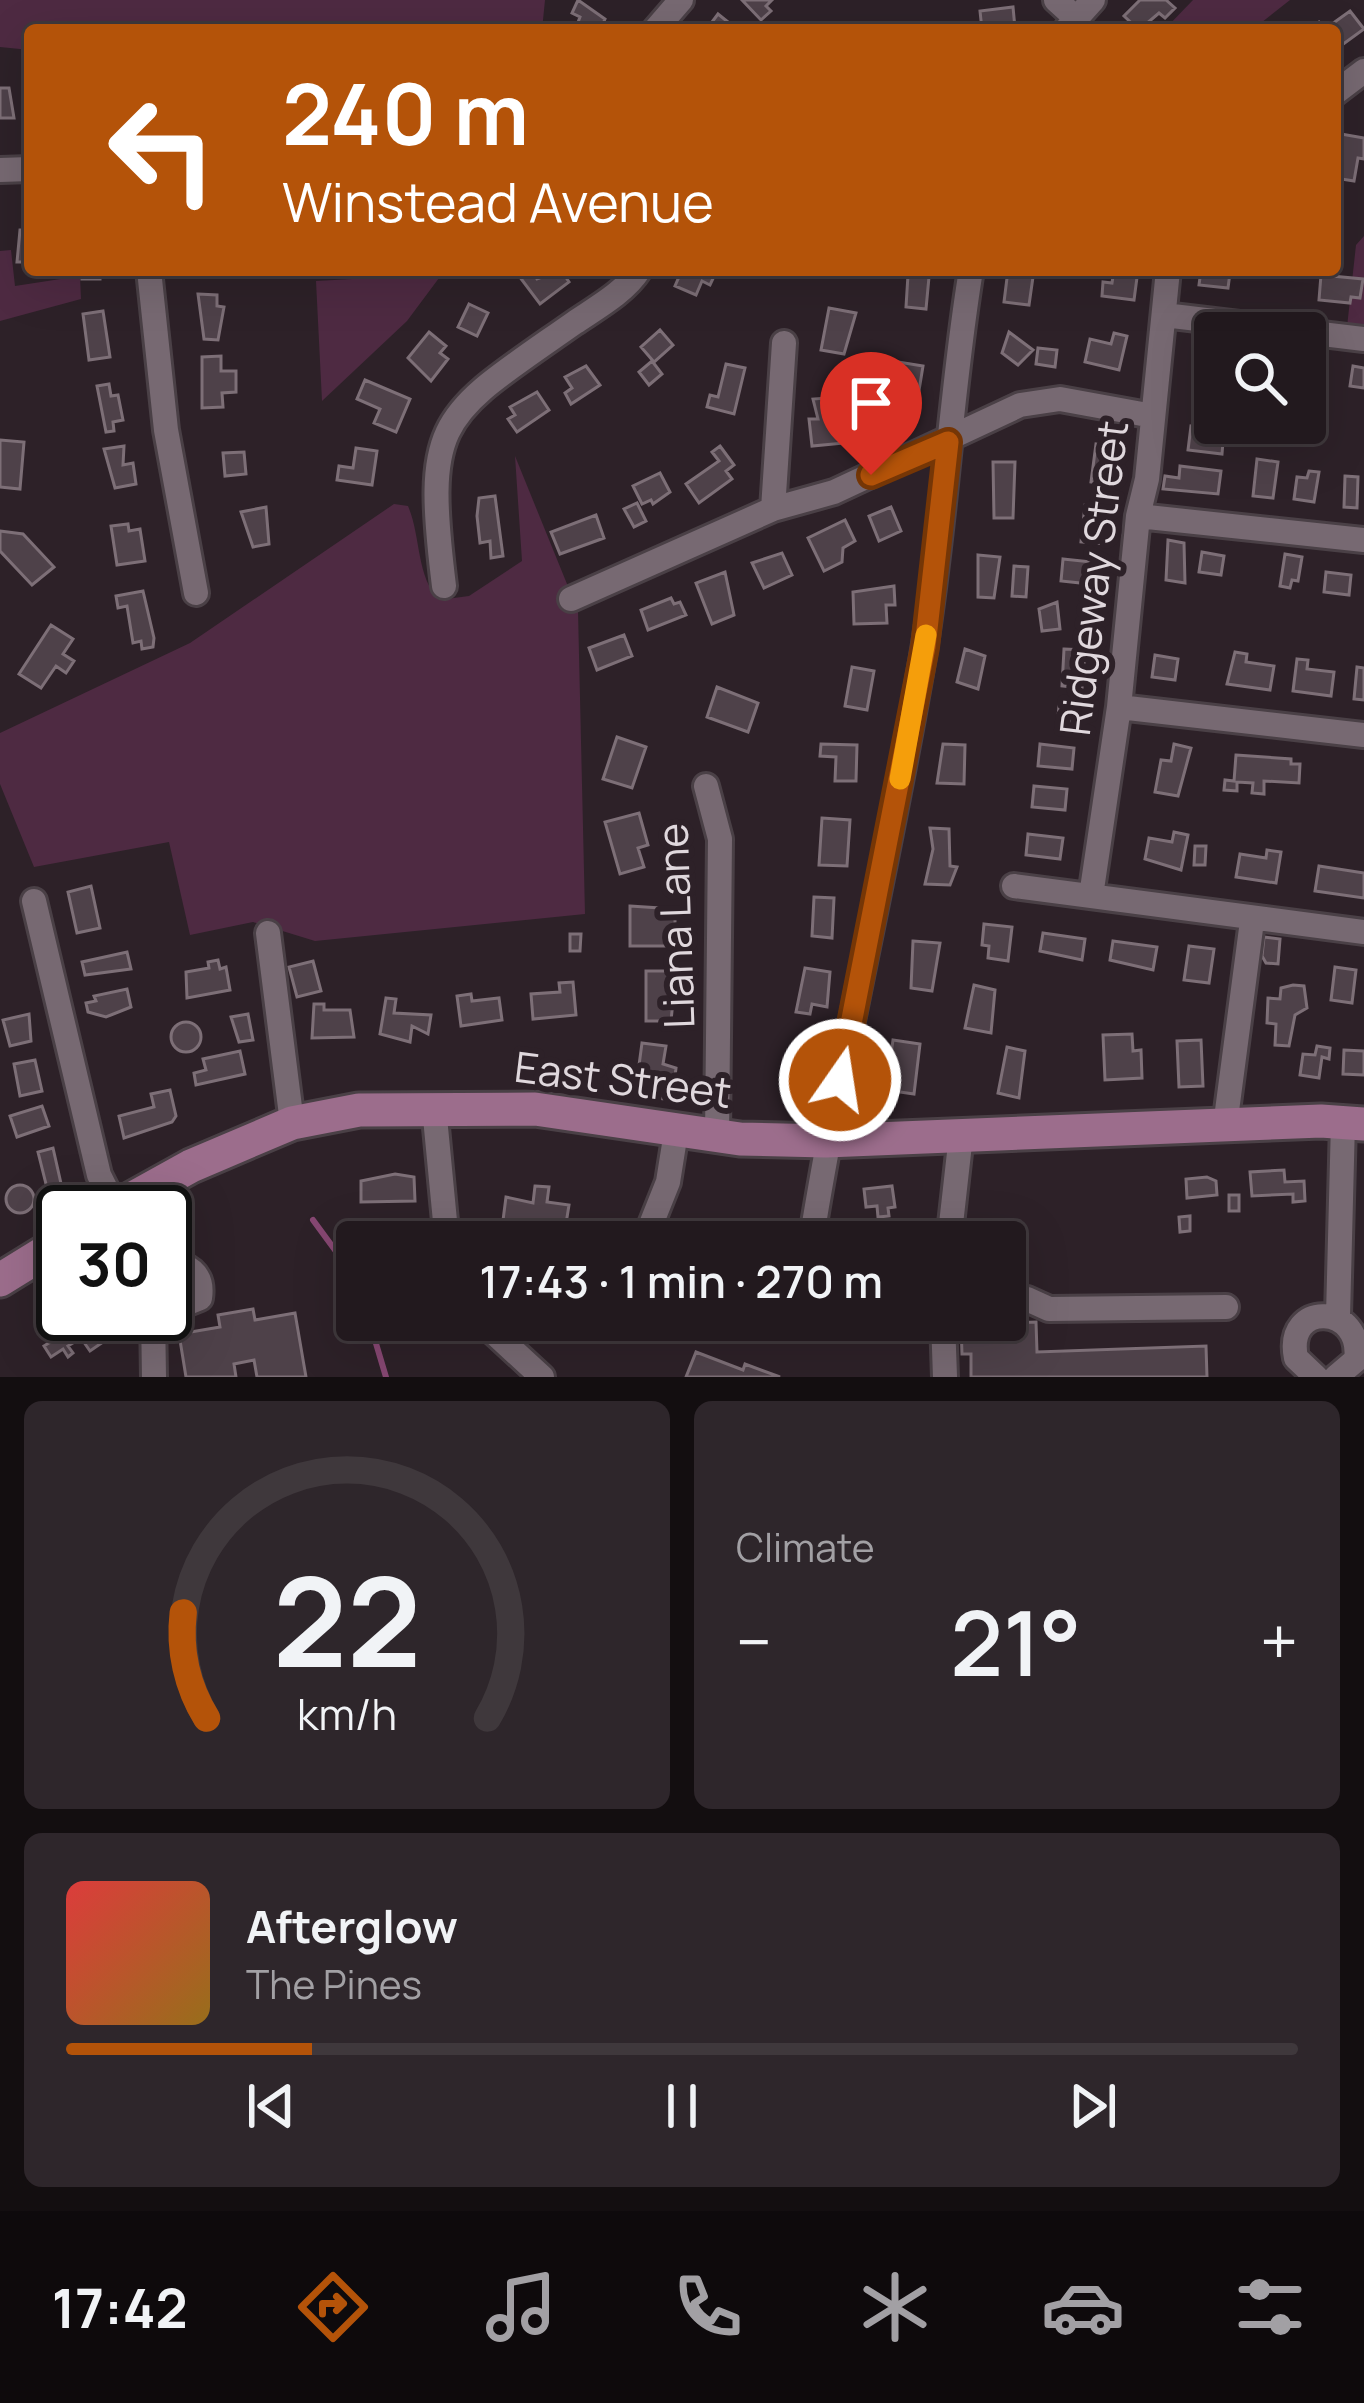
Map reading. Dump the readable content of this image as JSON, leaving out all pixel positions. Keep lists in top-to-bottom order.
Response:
{
  "streets": {
    "main road": ["East Street"],
    "street": ["Ridgeway Street", "Liana Lane"]
  },
  "crossings": [
    ["Liana Lane", "East Street"]
  ],
  "page": {
    "turn": ["240 m", "Winstead Avenue"],
    "limit": "30",
    "trip": "17:43 · 1 min · 270 m",
    "tile": "Climate",
    "heat": ["−", "21°", "+"],
    "song": ["Afterglow", "The Pines"],
    "tabs": "17:42",
    "gauge": ["22", "km/h"]
  }
}
